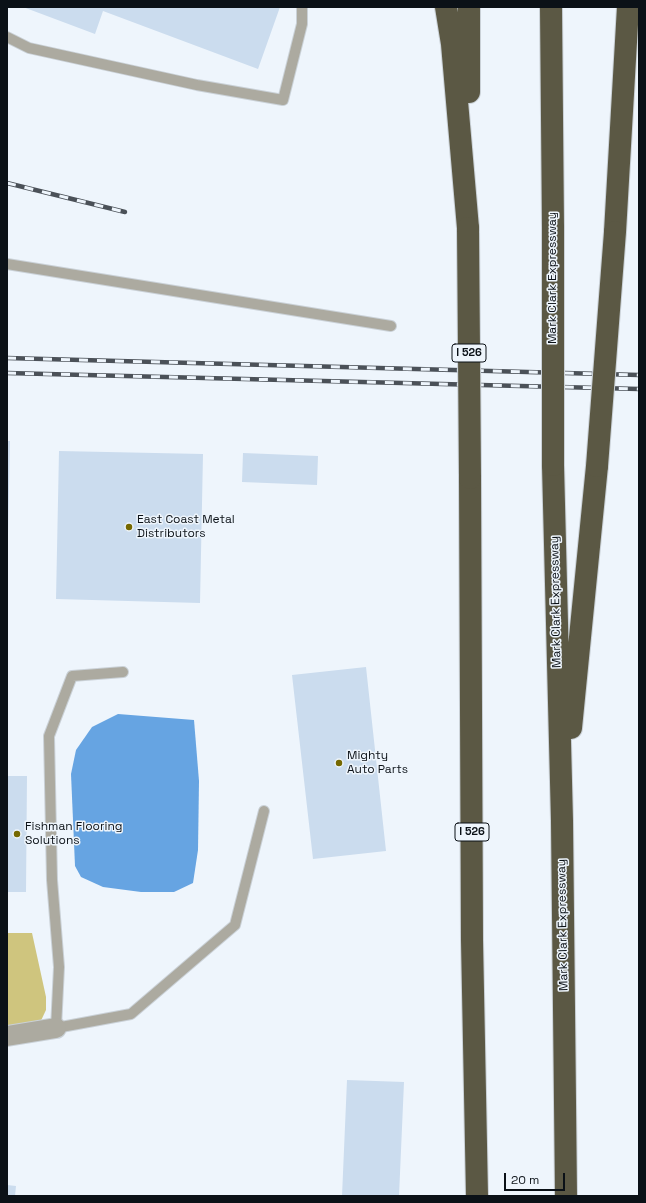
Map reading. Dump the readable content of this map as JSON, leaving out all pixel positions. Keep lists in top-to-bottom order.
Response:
{
  "streets": {
    "highway": ["Mark Clark Expressway", "I 526"]
  },
  "places": ["East Coast Metal Distributors", "Mighty Auto Parts", "Fishman Flooring Solutions"],
  "scale_bar": "20 m"
}
